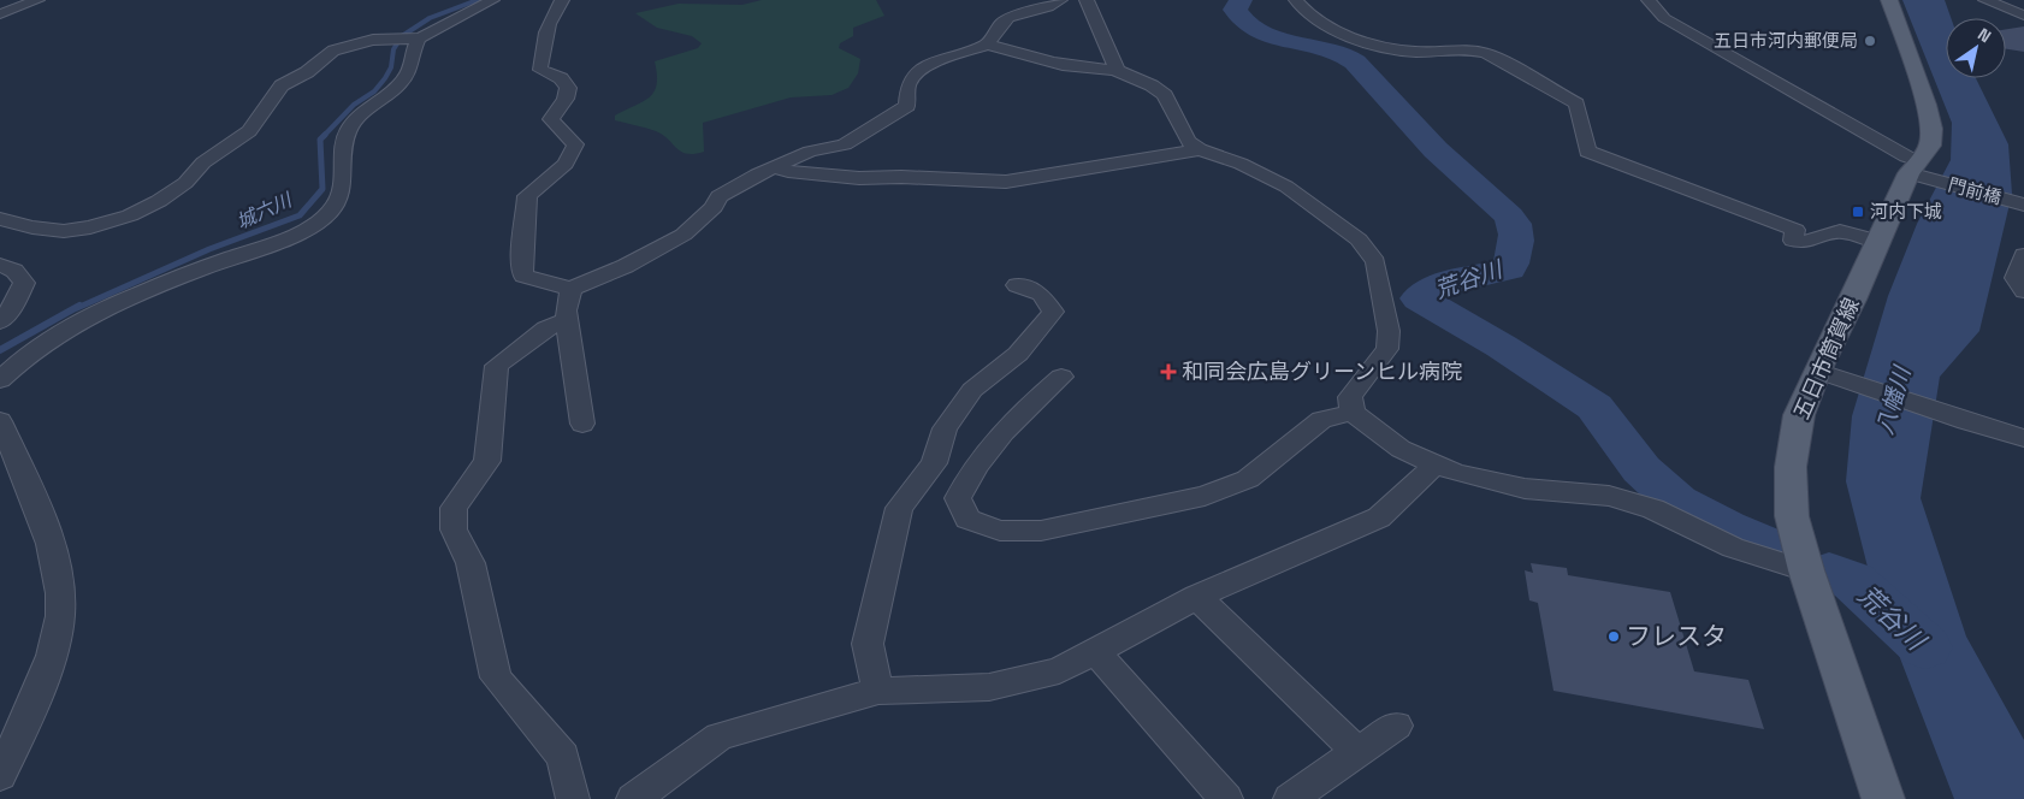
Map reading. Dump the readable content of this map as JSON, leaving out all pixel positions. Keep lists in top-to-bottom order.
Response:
{
  "streets": {
    "main road": ["五日市筒賀線"],
    "street": ["門前橋"]
  },
  "crossings": [
    ["門前橋", "五日市筒賀線"]
  ],
  "water": ["城六川", "荒谷川", "八幡川"],
  "places": {
    "other": ["五日市河内郵便局", "フレスタ"],
    "transit": ["河内下城"],
    "health": ["和同会広島グリーンヒル病院"]
  },
  "north": "top right"
}
